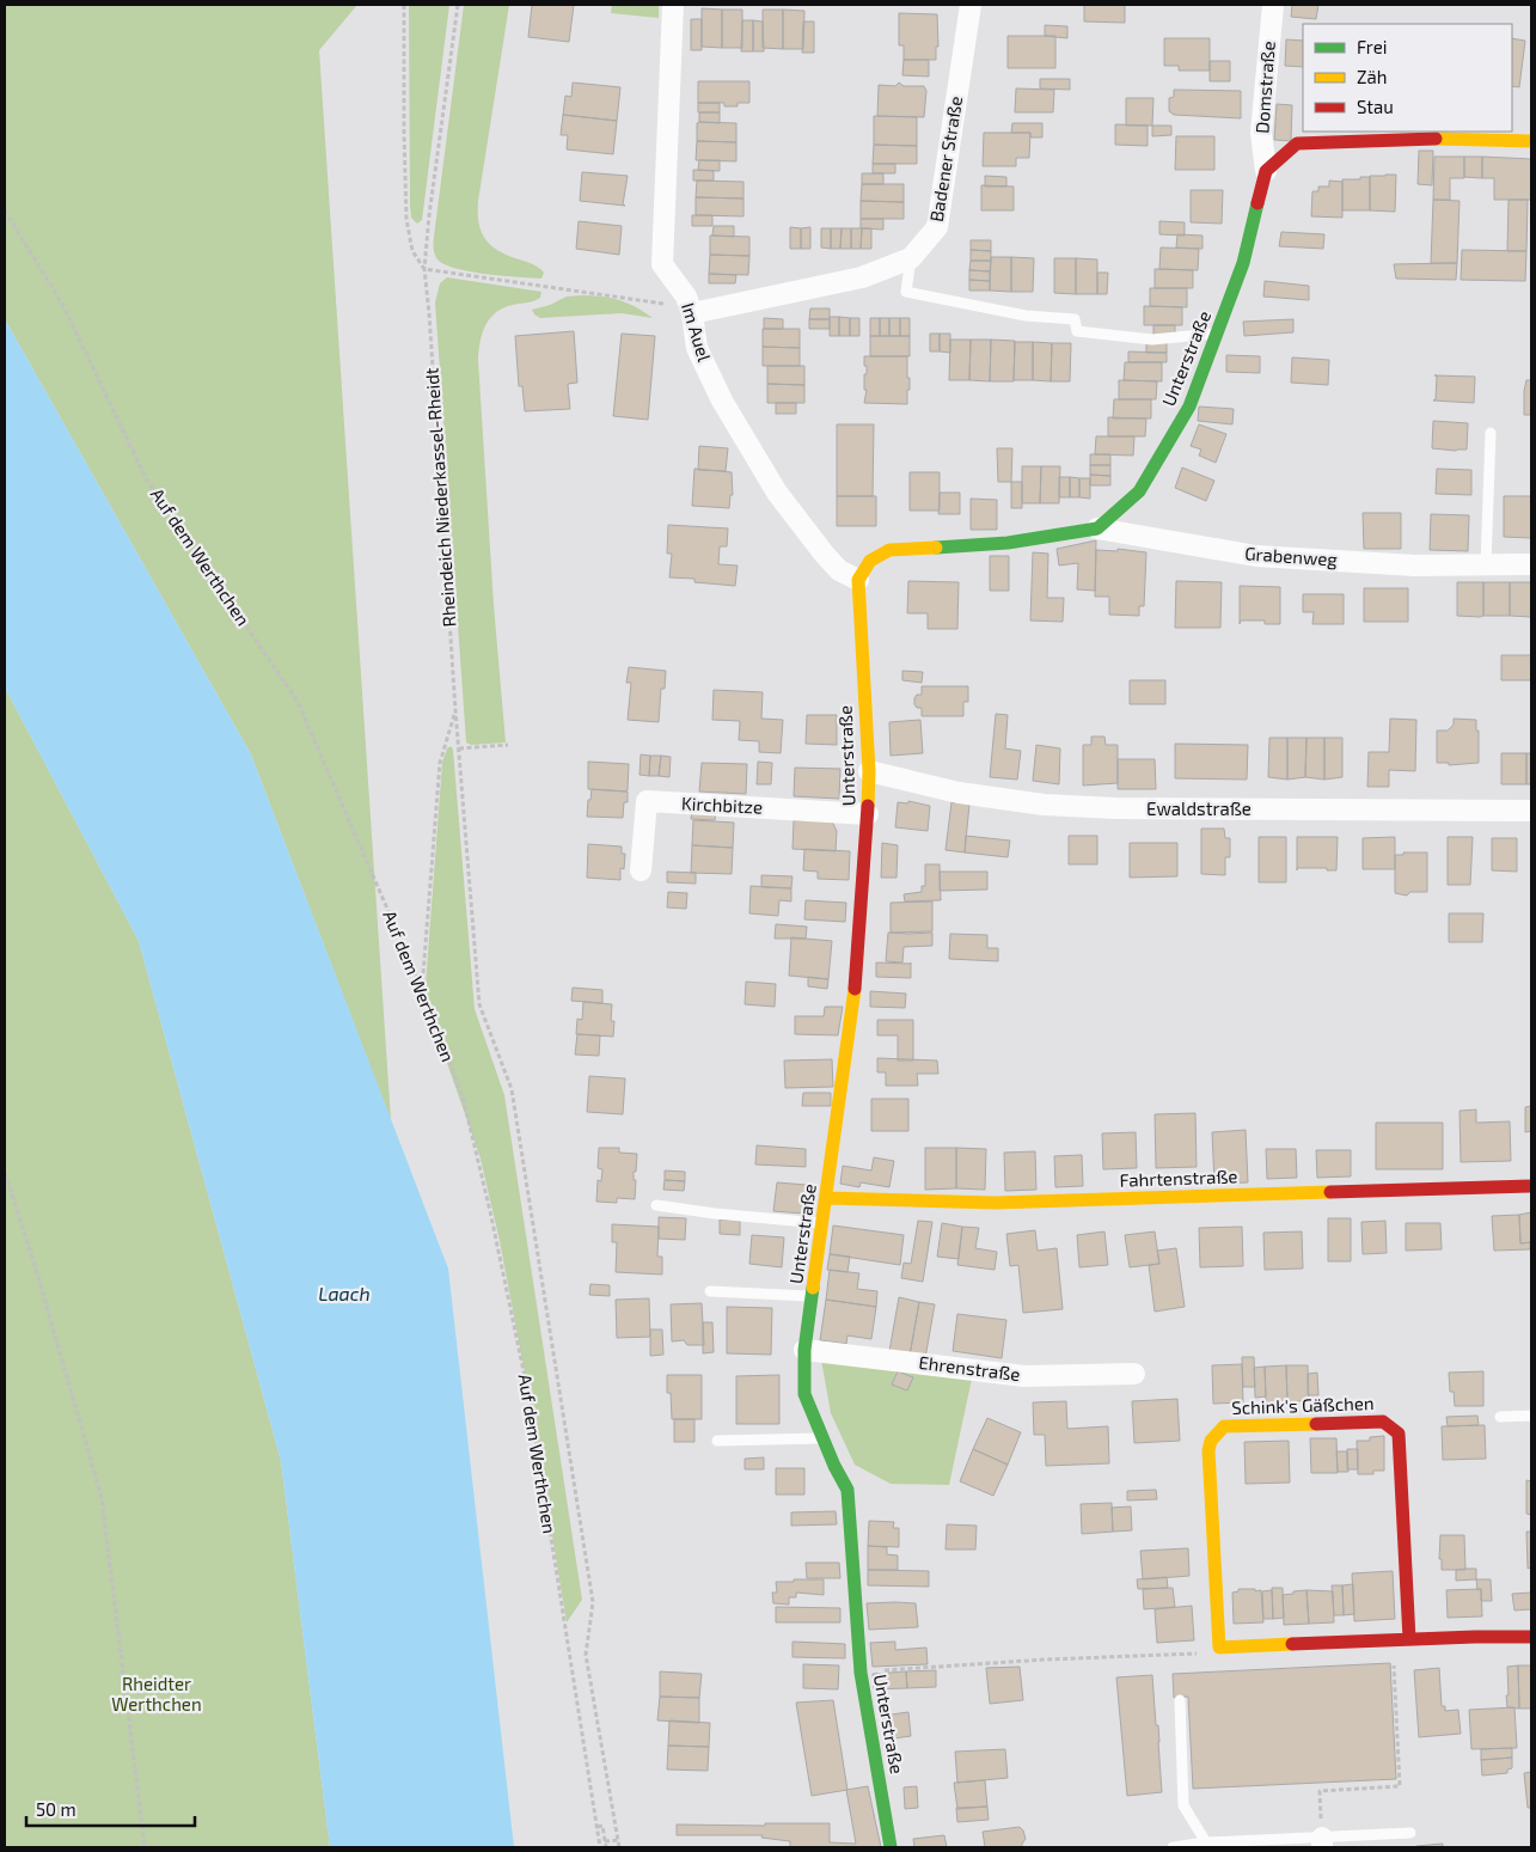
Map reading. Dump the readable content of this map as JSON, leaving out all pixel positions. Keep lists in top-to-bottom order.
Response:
{
  "streets": {
    "street": [
      "Domstraße",
      "Badener Straße",
      "Im Auel",
      "Unterstraße",
      "Grabenweg",
      "Kirchbitze",
      "Ewaldstraße",
      "Fahrtenstraße",
      "Ehrenstraße",
      "Schink's Gäßchen"
    ],
    "path": ["Rheindeich Niederkassel-Rheidt", "Auf dem Werthchen"]
  },
  "crossings": [
    ["Domstraße", "Unterstraße"],
    ["Badener Straße", "Im Auel"],
    ["Im Auel", "Unterstraße"],
    ["Unterstraße", "Grabenweg"],
    ["Unterstraße", "Kirchbitze"],
    ["Unterstraße", "Ewaldstraße"],
    ["Unterstraße", "Fahrtenstraße"],
    ["Unterstraße", "Ehrenstraße"],
    ["Rheindeich Niederkassel-Rheidt", "Auf dem Werthchen"]
  ],
  "water": ["Laach"],
  "parks": ["Rheidter Werthchen"],
  "legend": ["Frei", "Zäh", "Stau"],
  "scale_bar": "50 m"
}
